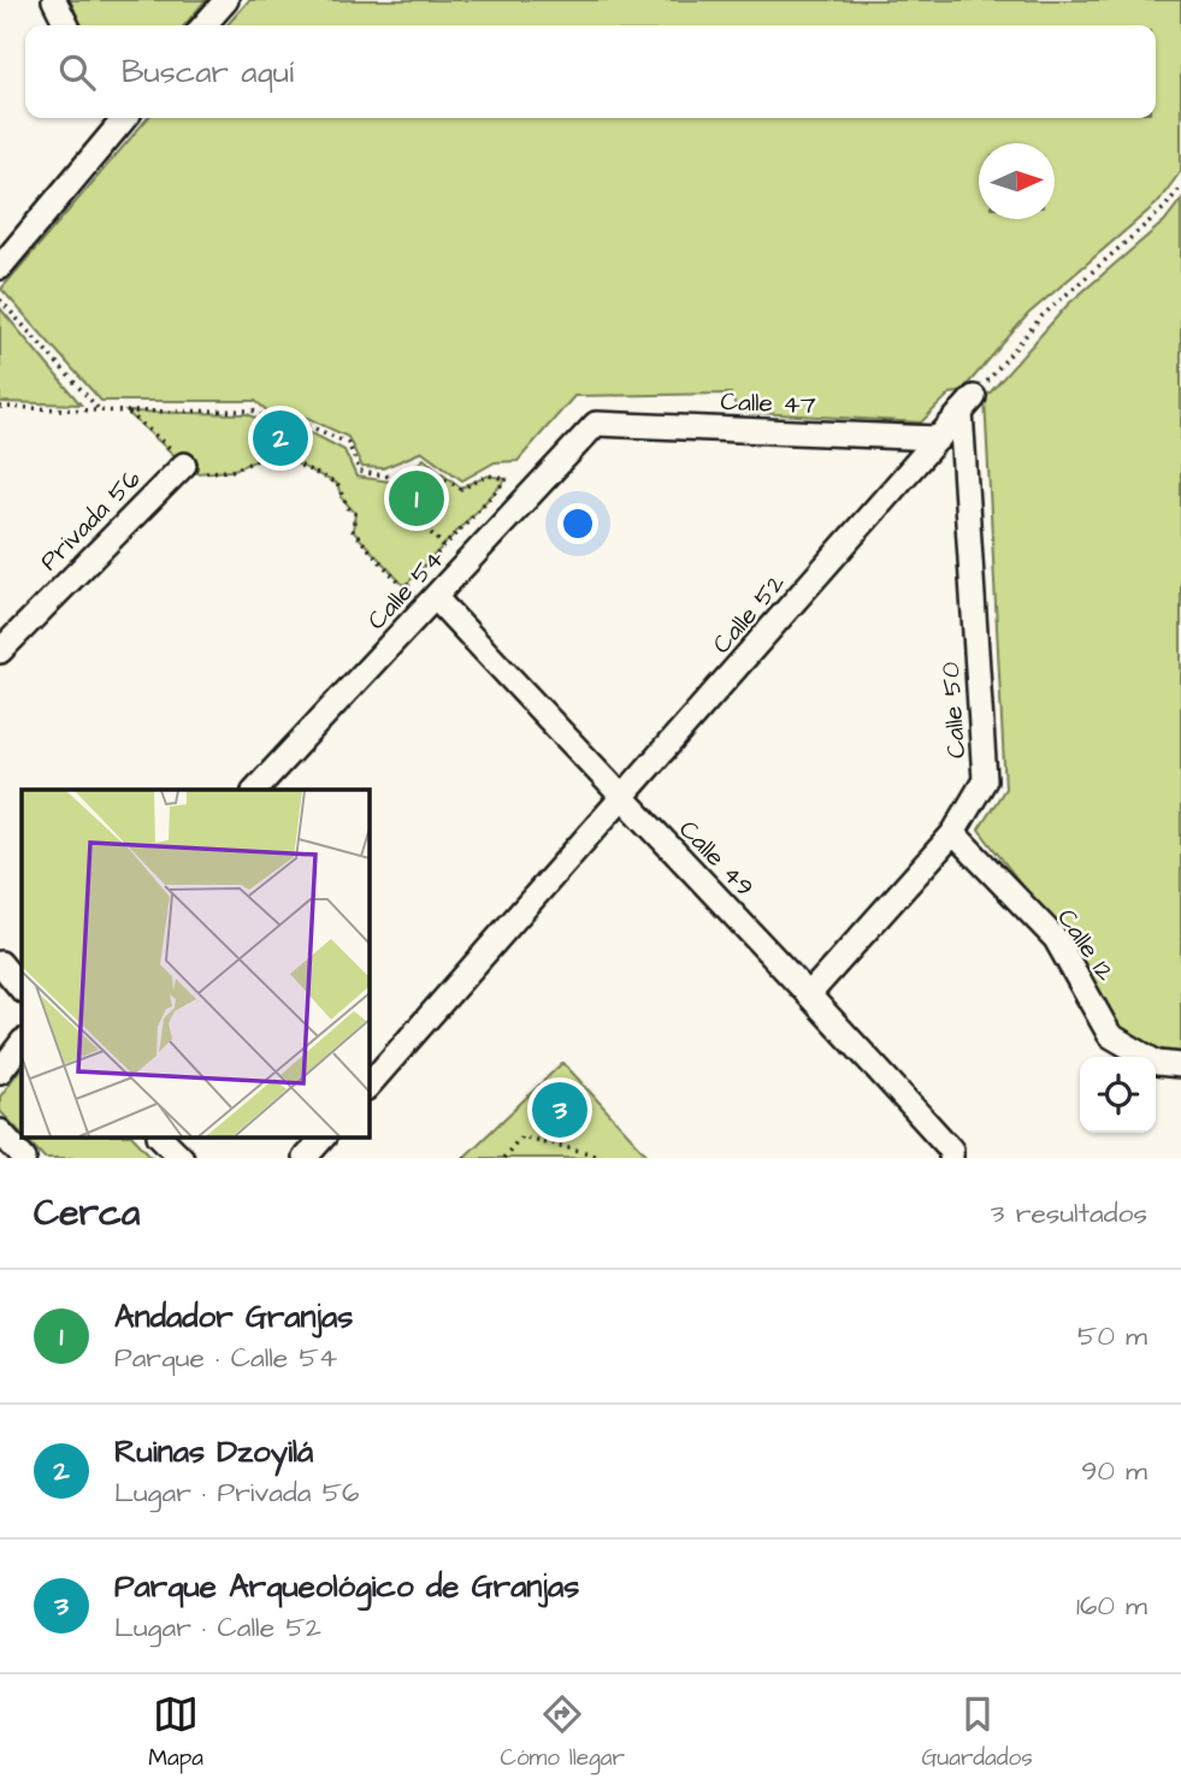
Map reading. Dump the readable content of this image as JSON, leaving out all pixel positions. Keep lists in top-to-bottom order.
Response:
{
  "streets": {
    "street": [
      "Calle 47",
      "Privada 56",
      "Calle 54",
      "Calle 52",
      "Calle 50",
      "Calle 49",
      "Calle 12"
    ]
  },
  "crossings": [
    ["Calle 47", "Calle 54"],
    ["Calle 47", "Calle 52"],
    ["Calle 54", "Calle 49"],
    ["Calle 52", "Calle 50"],
    ["Calle 52", "Calle 49"],
    ["Calle 50", "Calle 49"],
    ["Calle 50", "Calle 12"]
  ],
  "north": "right",
  "page": {
    "search": "Buscar aquí",
    "pins": ["2", "1", "3"],
    "heading": ["Cerca", "3 resultados"],
    "list": [
      {
        "mark": "1",
        "name": "Andador Granjas",
        "note": "Parque · Calle 54",
        "value": "50 m"
      },
      {
        "mark": "2",
        "name": "Ruinas Dzoyilá",
        "note": "Lugar · Privada 56",
        "value": "90 m"
      },
      {
        "mark": "3",
        "name": "Parque Arqueológico de Granjas",
        "note": "Lugar · Calle 52",
        "value": "160 m"
      }
    ],
    "nav": ["Mapa", "Cómo llegar", "Guardados"]
  }
}
